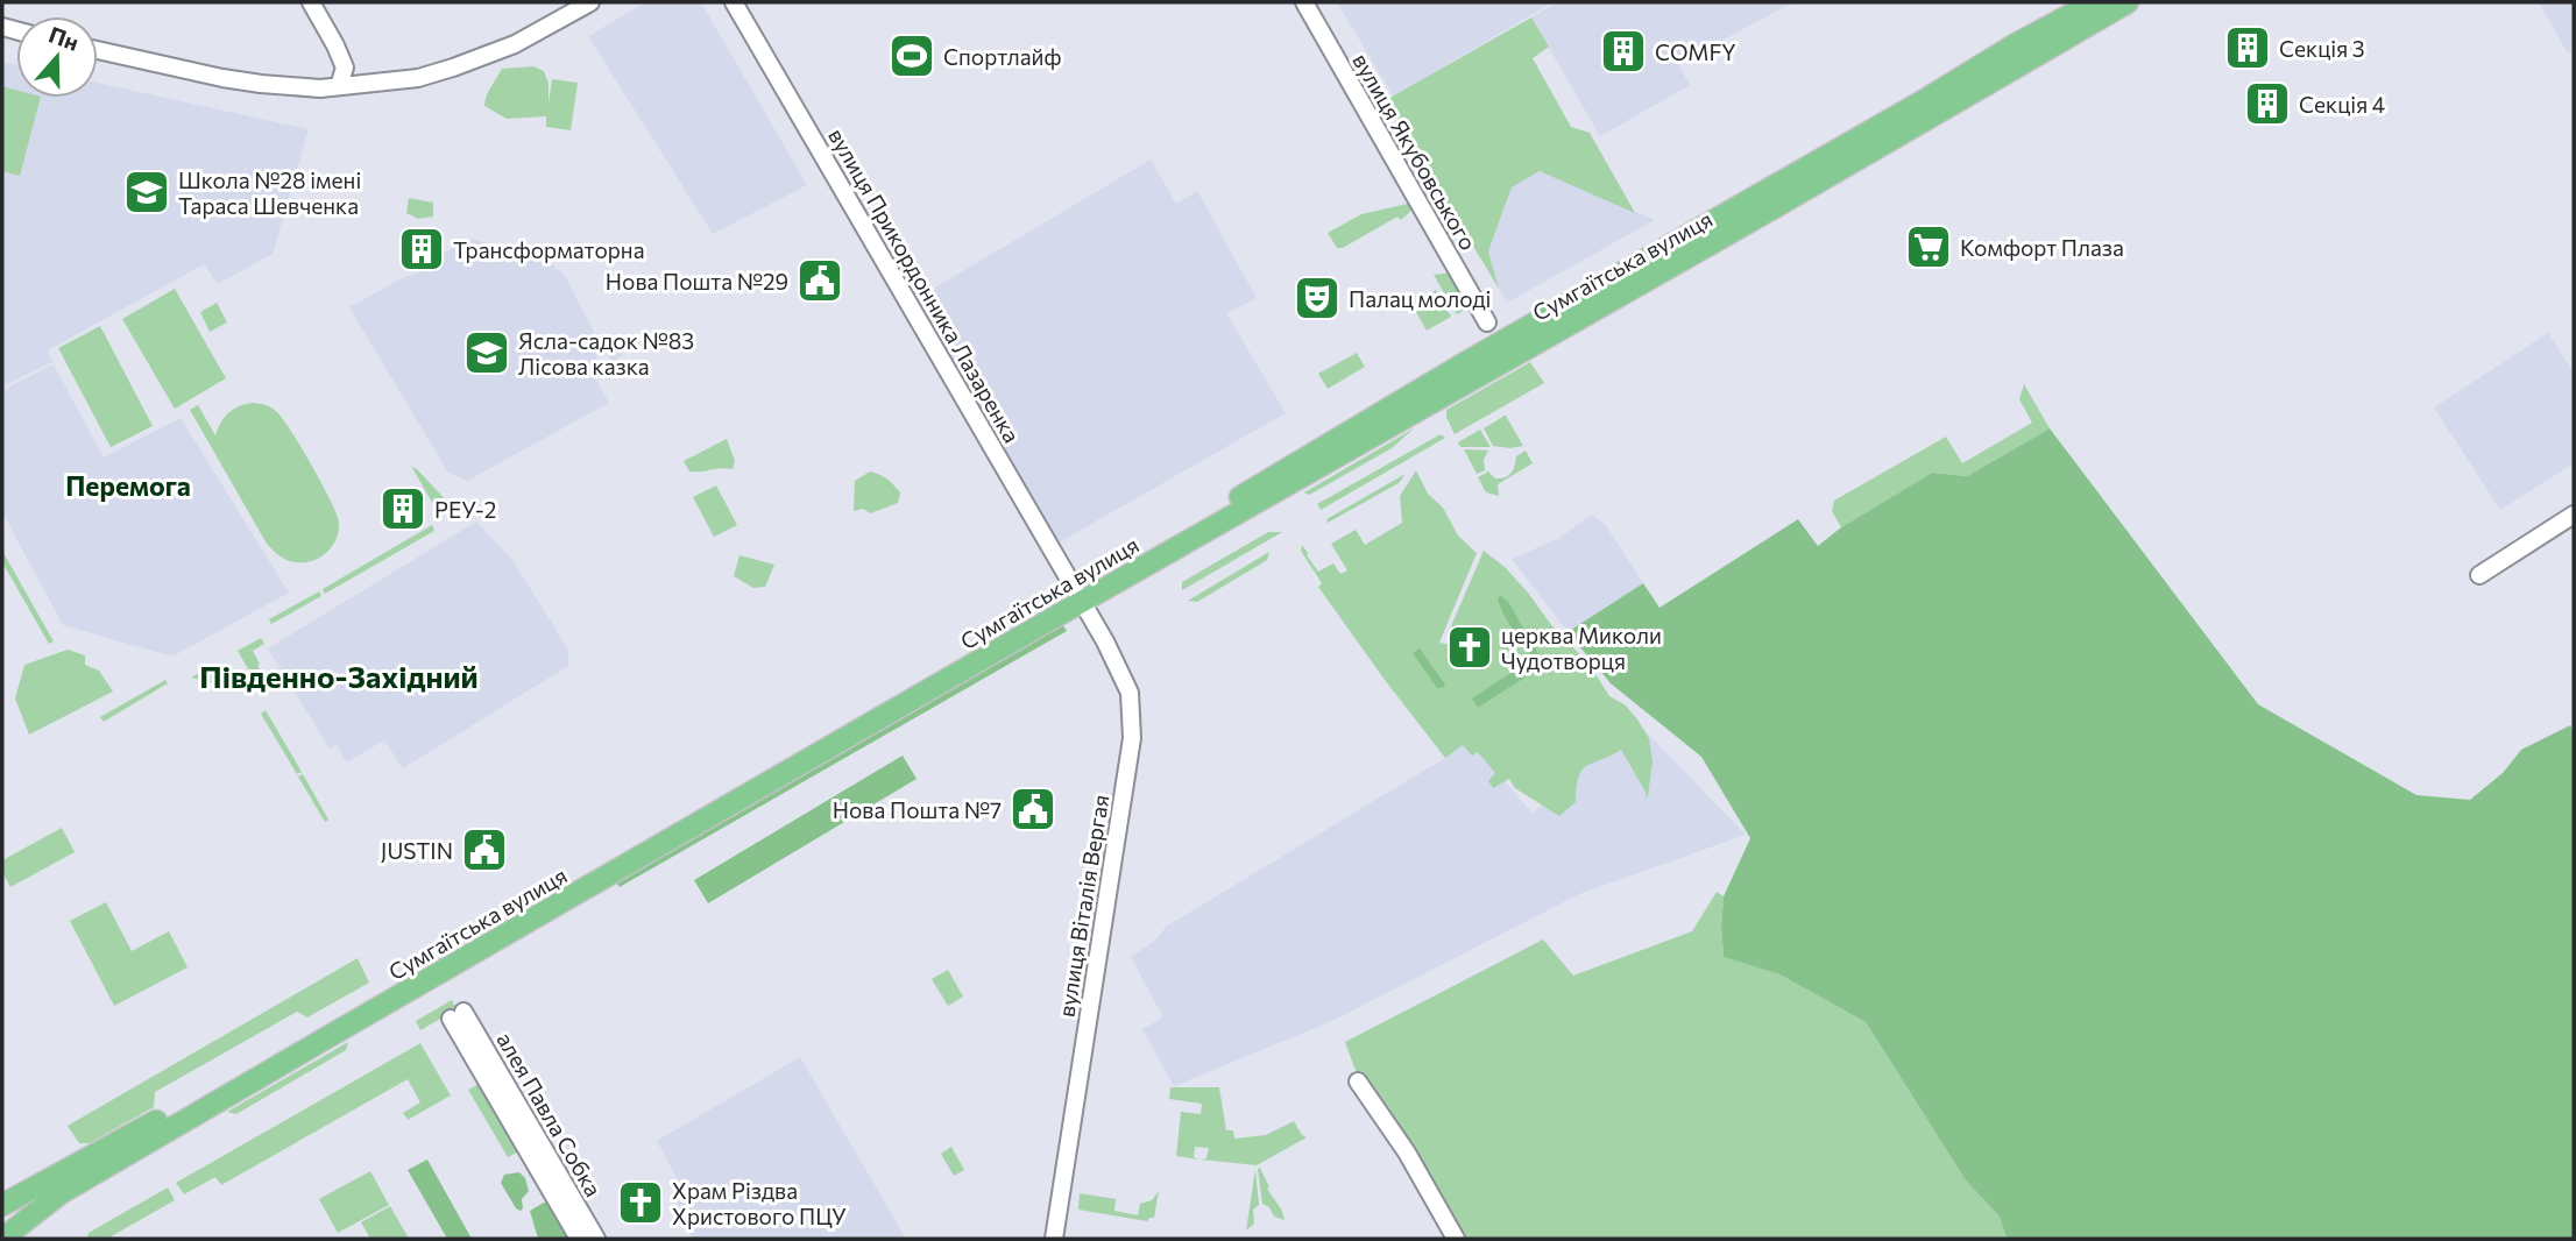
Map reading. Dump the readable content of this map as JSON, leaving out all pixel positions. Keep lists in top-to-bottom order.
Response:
{
  "streets": {
    "main road": ["Сумгаїтська вулиця"],
    "street": [
      "вулиця Якубовського",
      "вулиця Прикордонника Лазаренка",
      "вулиця Віталія Вергая",
      "алея Павла Собка"
    ]
  },
  "crossings": [
    ["Сумгаїтська вулиця", "вулиця Прикордонника Лазаренка"],
    ["Сумгаїтська вулиця", "вулиця Віталія Вергая"],
    ["вулиця Прикордонника Лазаренка", "вулиця Віталія Вергая"]
  ],
  "districts": ["Перемога", "Південно-Західний"],
  "places": {
    "building": [
      "Секція 3",
      "COMFY",
      "Секція 4",
      "Трансформаторна",
      "РЕУ-2"
    ],
    "sports": ["Спортлайф"],
    "school or university": ["Школа №28 імені Тараса Шевченка", "Ясла-садок №83 Лісова казка"],
    "supermarket": ["Комфорт Плаза"],
    "public building": ["Нова Пошта №29", "Нова Пошта №7", "JUSTIN"],
    "theatre": ["Палац молоді"],
    "church": ["церква Миколи Чудотворця", "Храм Різдва Христового ПЦУ"]
  },
  "north": "top"
}
